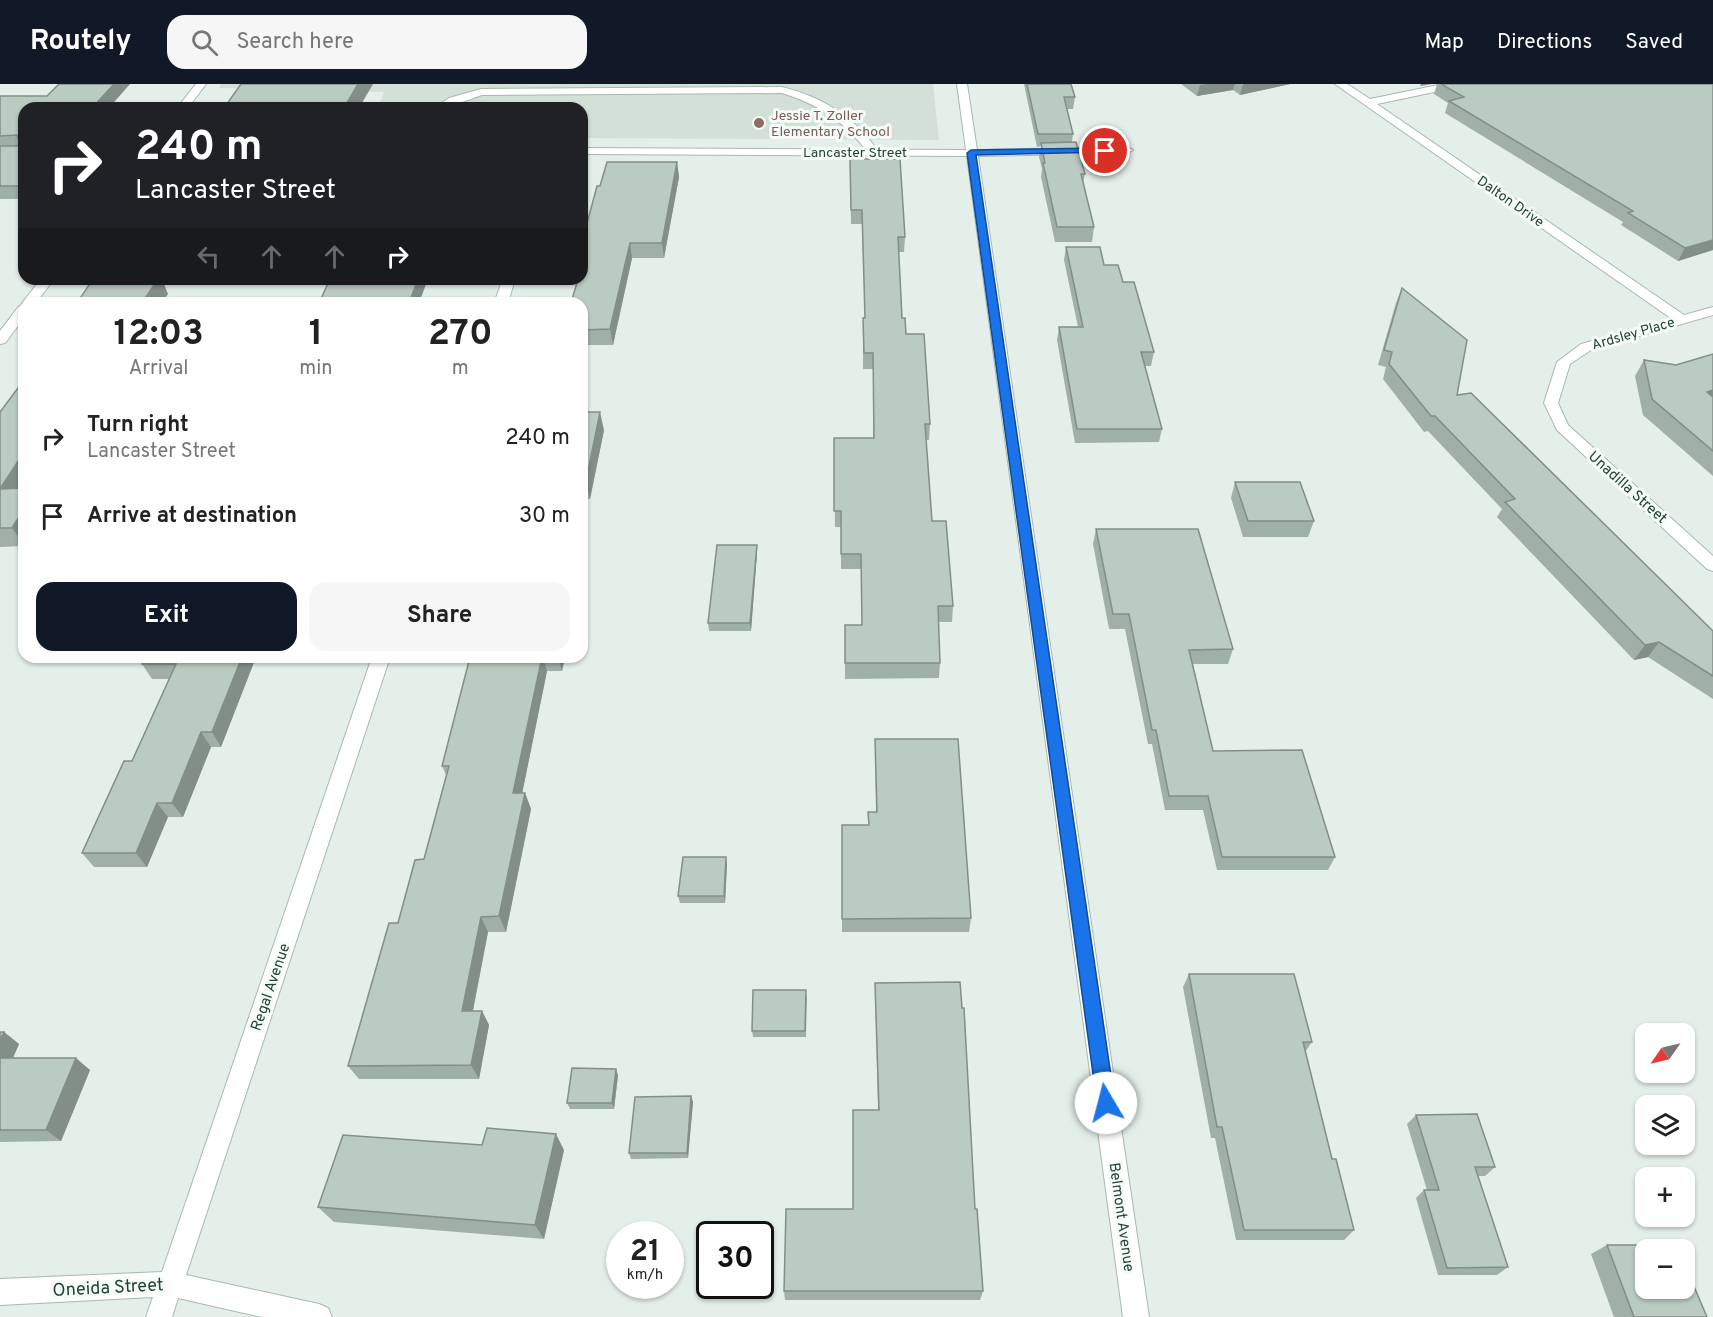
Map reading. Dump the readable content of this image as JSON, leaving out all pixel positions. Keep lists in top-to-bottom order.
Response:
{
  "streets": {
    "street": [
      "Lancaster Street",
      "Dalton Drive",
      "Ardsley Place",
      "Unadilla Street",
      "Regal Avenue",
      "Belmont Avenue",
      "Oneida Street"
    ]
  },
  "crossings": [
    ["Lancaster Street", "Belmont Avenue"],
    ["Dalton Drive", "Ardsley Place"],
    ["Ardsley Place", "Unadilla Street"],
    ["Regal Avenue", "Oneida Street"]
  ],
  "places": ["Jessie T. Zoller Elementary School"],
  "north": "bottom left",
  "page": {
    "header": "Routely",
    "search": "Search here",
    "nav": ["Map", "Directions", "Saved"],
    "turn": ["240 m", "Lancaster Street"],
    "eta": [
      "12:03",
      "Arrival",
      "1",
      "min",
      "270",
      "m"
    ],
    "list": [
      {
        "name": "Turn right",
        "note": "Lancaster Street",
        "value": "240 m"
      },
      {
        "name": "Arrive at destination",
        "value": "30 m"
      }
    ],
    "buttons": ["Exit", "Share"],
    "map_buttons": ["+", "−"],
    "speed": "21 km/h",
    "limit": "30"
  }
}
